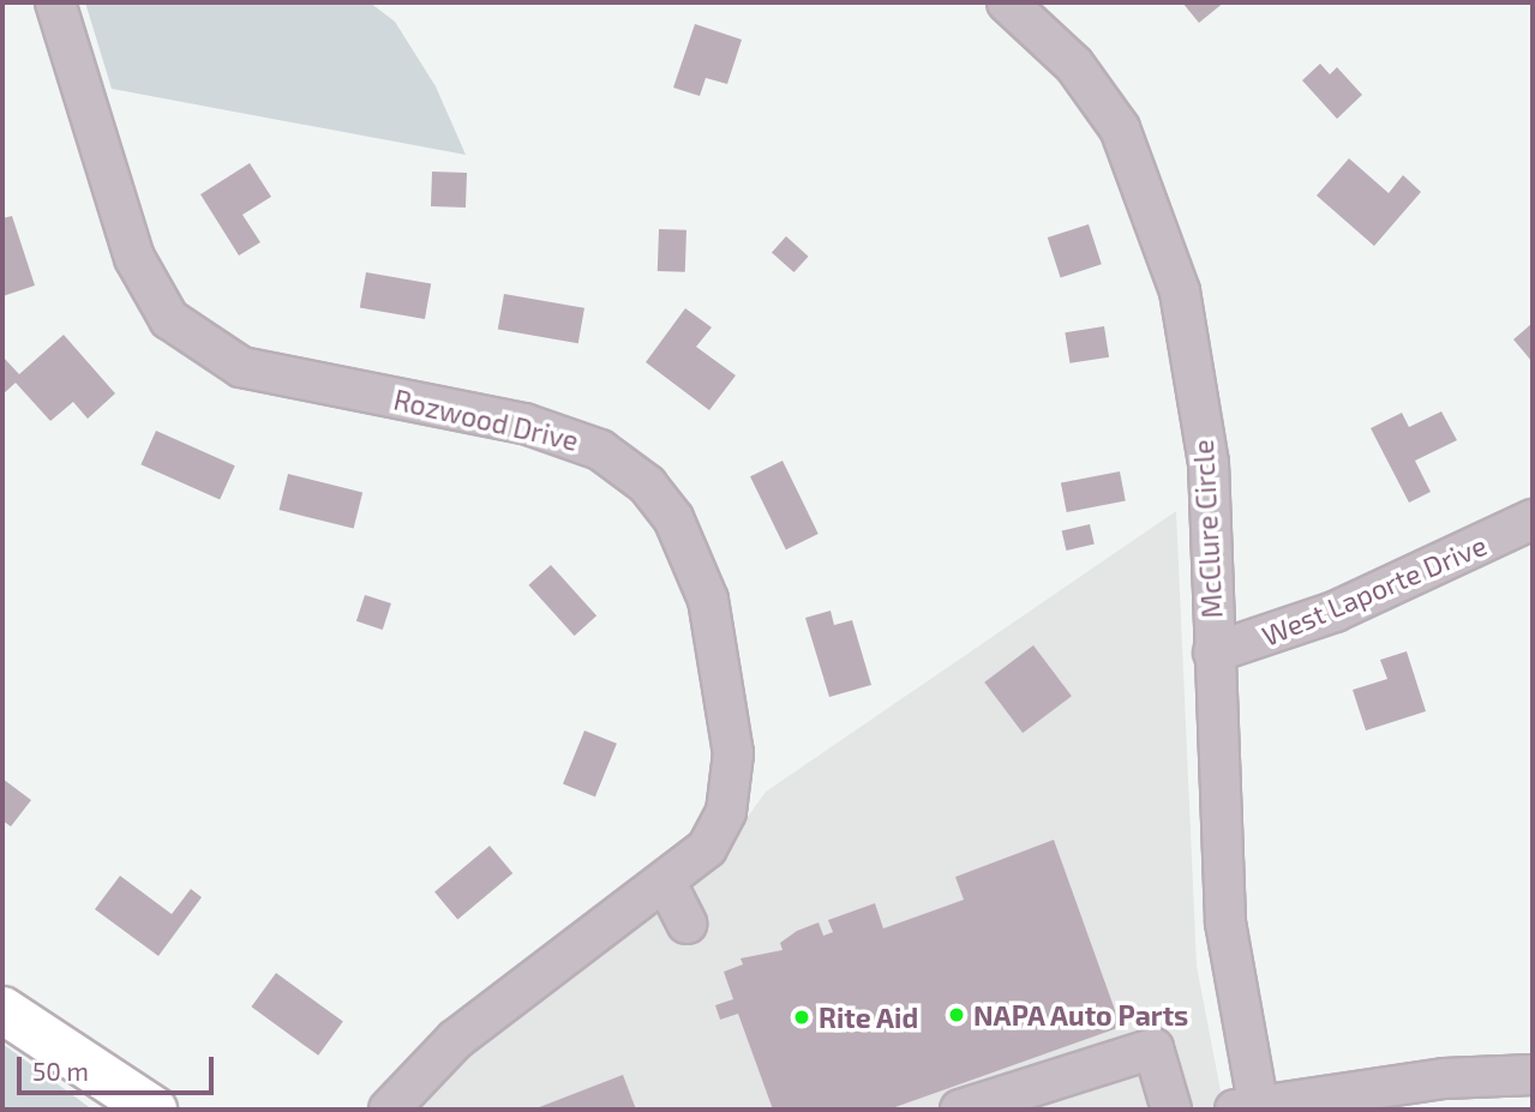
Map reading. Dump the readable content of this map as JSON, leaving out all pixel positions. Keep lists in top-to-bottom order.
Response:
{
  "streets": {
    "street": ["Rozwood Drive", "McClure Circle", "West Laporte Drive"]
  },
  "crossings": [
    ["McClure Circle", "West Laporte Drive"]
  ],
  "places": ["NAPA Auto Parts", "Rite Aid"],
  "scale_bar": "50 m"
}
